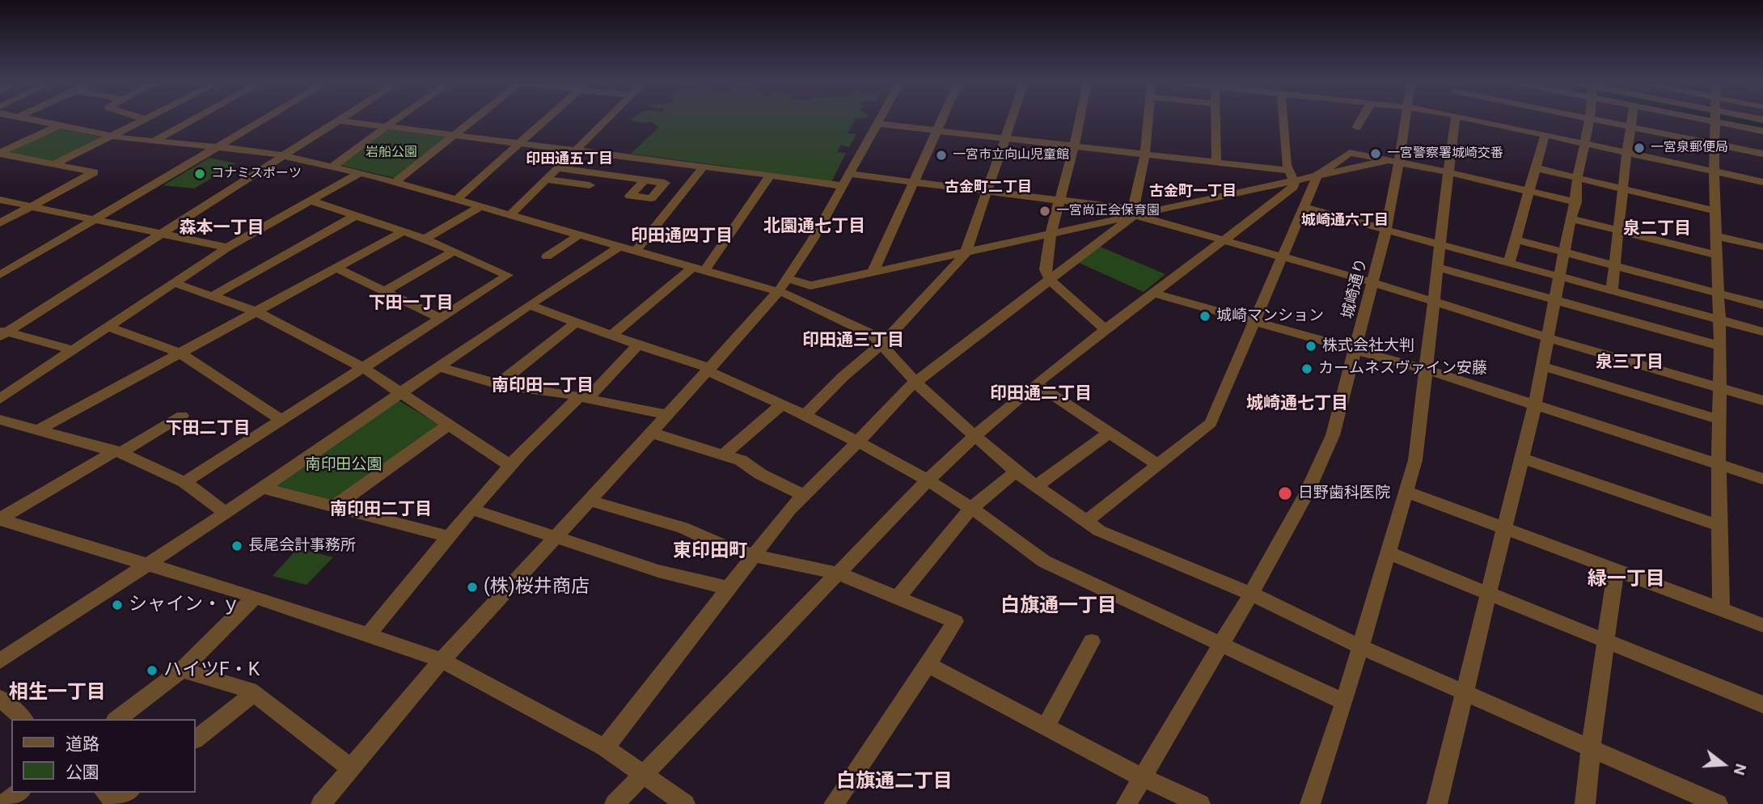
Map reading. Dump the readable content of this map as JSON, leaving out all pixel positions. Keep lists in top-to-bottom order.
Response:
{
  "streets": {
    "street": ["城崎通り"]
  },
  "districts": [
    "印田通五丁目",
    "古金町二丁目",
    "古金町一丁目",
    "城崎通六丁目",
    "北園通七丁目",
    "森本一丁目",
    "泉二丁目",
    "印田通四丁目",
    "下田一丁目",
    "印田通三丁目",
    "泉三丁目",
    "南印田一丁目",
    "印田通二丁目",
    "城崎通七丁目",
    "下田二丁目",
    "南印田二丁目",
    "東印田町",
    "緑一丁目",
    "白旗通一丁目",
    "相生一丁目",
    "白旗通二丁目"
  ],
  "parks": ["岩船公園", "南印田公園"],
  "places": [
    "一宮泉郵便局",
    "一宮警察署城崎交番",
    "一宮市立向山児童館",
    "コナミスポーツ",
    "一宮尚正会保育園",
    "城崎マンション",
    "株式会社大判",
    "カームネスヴァイン安藤",
    "日野歯科医院",
    "長尾会計事務所",
    "(株)桜井商店",
    "シャイン・ｙ",
    "ハイツF・K"
  ],
  "legend": ["道路", "公園"],
  "north": "right"
}
